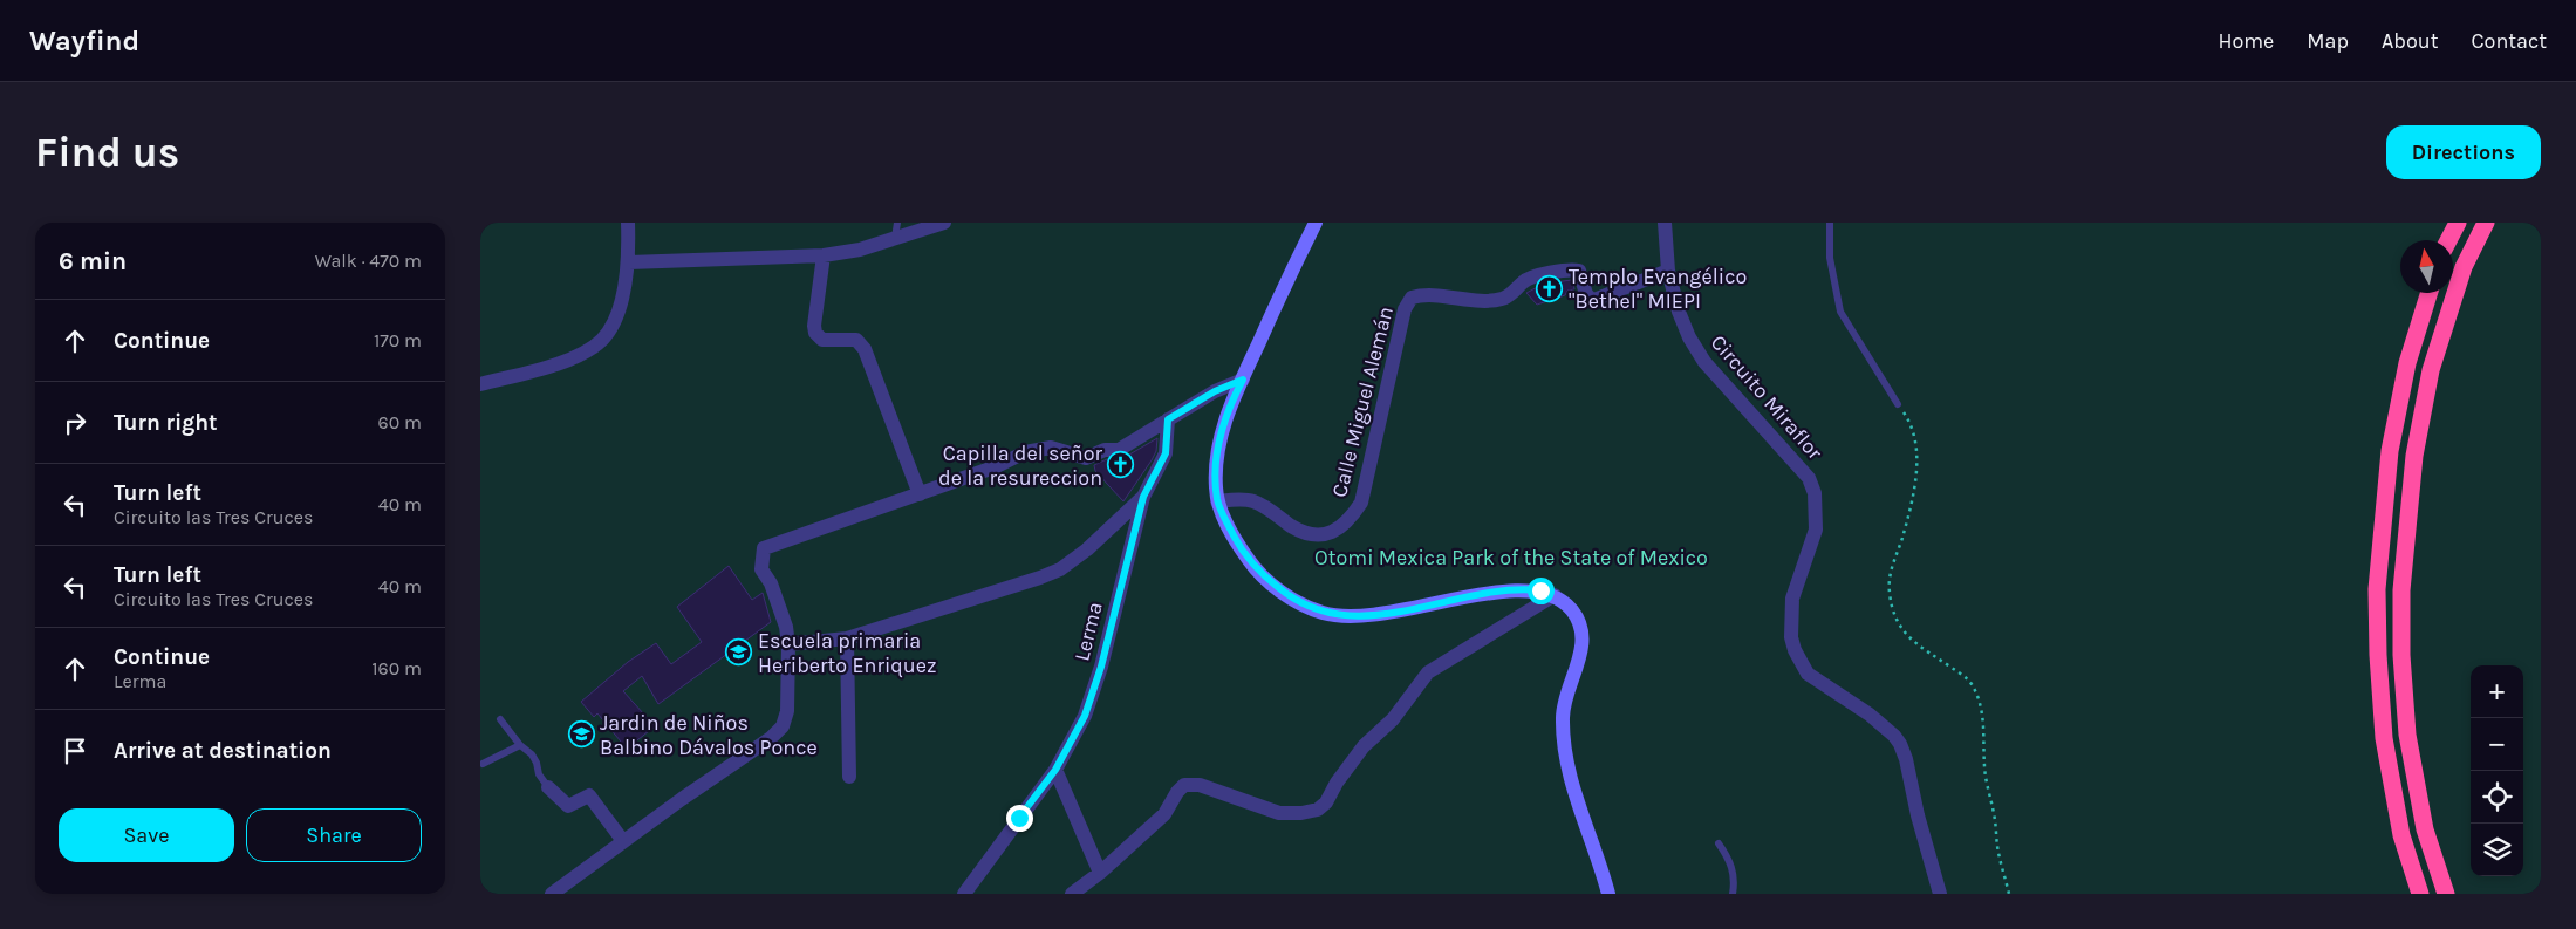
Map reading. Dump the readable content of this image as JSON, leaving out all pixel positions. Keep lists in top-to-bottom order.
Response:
{
  "streets": {
    "street": ["Circuito Miraflor", "Calle Miguel Alemán", "Lerma"]
  },
  "crossings": [
    ["Circuito Miraflor", "Calle Miguel Alemán"]
  ],
  "parks": ["Otomi Mexica Park of the State of Mexico"],
  "places": {
    "church": ["Templo Evangélico \"Bethel\" MIEPI", "Capilla del señor de la resureccion"],
    "school or university": ["Escuela primaria Heriberto Enriquez", "Jardin de Niños Balbino Dávalos Ponce"]
  },
  "north": "top",
  "page": {
    "header": "Wayfind",
    "nav": [
      "Home",
      "Map",
      "About",
      "Contact"
    ],
    "buttons": [
      "Directions",
      ["Save", "Share"]
    ],
    "title": "Find us",
    "heading": ["6 min", "Walk · 470 m"],
    "list": [
      ["Continue", "170 m"],
      ["Turn right", "60 m"],
      ["Turn left", "Circuito las Tres Cruces", "40 m"],
      ["Turn left", "Circuito las Tres Cruces", "40 m"],
      ["Continue", "Lerma", "160 m"],
      "Arrive at destination"
    ],
    "map_buttons": ["+", "−"]
  }
}
